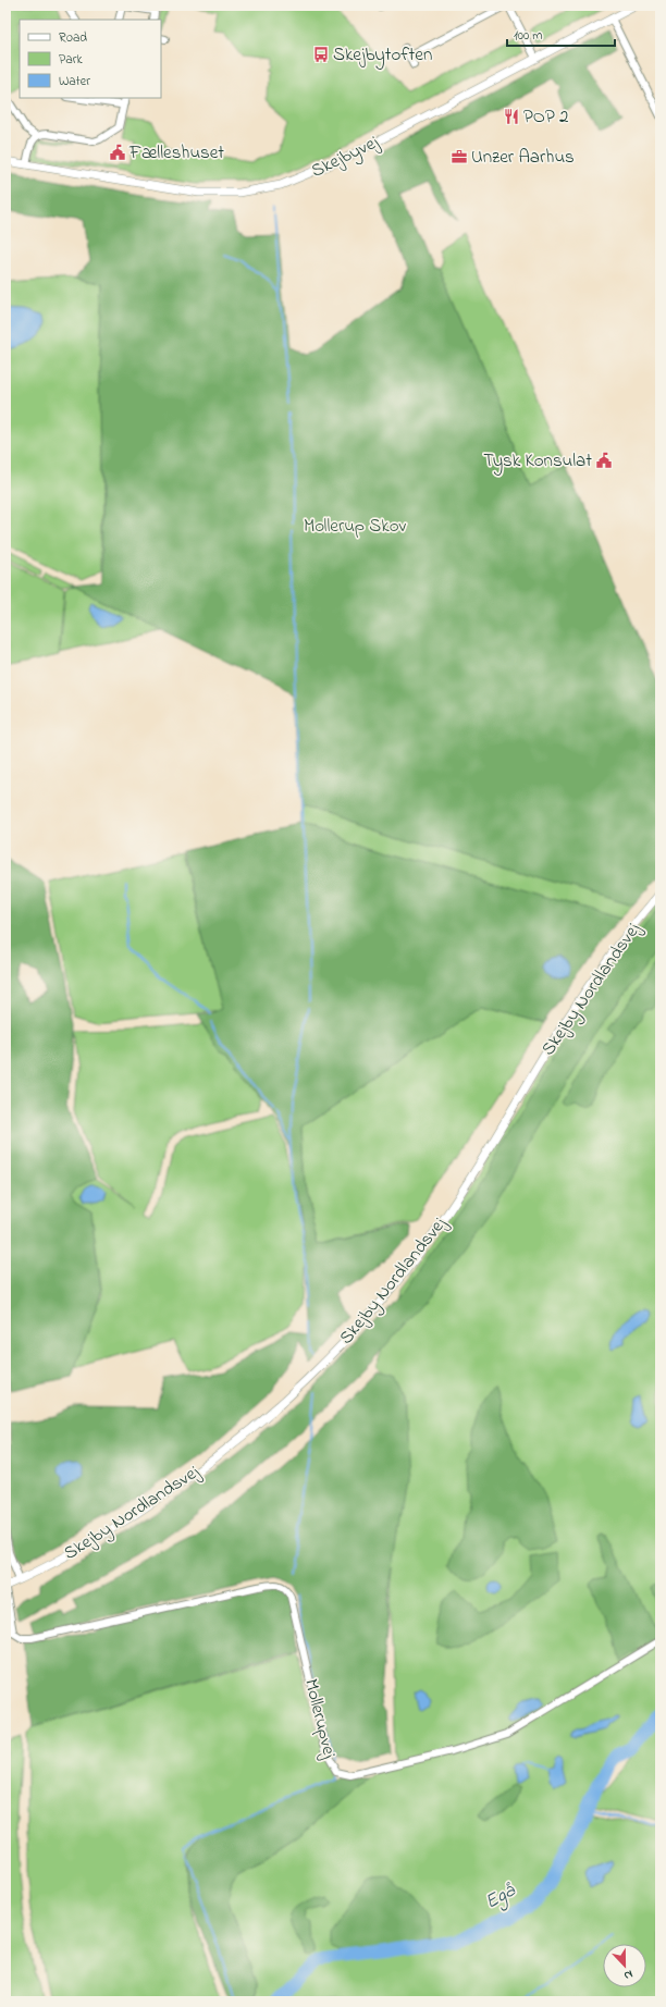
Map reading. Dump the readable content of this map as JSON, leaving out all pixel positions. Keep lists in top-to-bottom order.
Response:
{
  "streets": {
    "street": ["Skejbyvej", "Skejby Nordlandsvej", "Mollerupvej"]
  },
  "water": ["Egå"],
  "parks": ["Mollerup Skov"],
  "places": {
    "bus stop": ["Skejbytoften"],
    "restaurant": ["POP 2"],
    "public building": ["Fælleshuset", "Tysk Konsulat"],
    "office": ["Unzer Aarhus"]
  },
  "legend": ["Road", "Park", "Water"],
  "scale_bar": "100 m",
  "north": "bottom"
}
